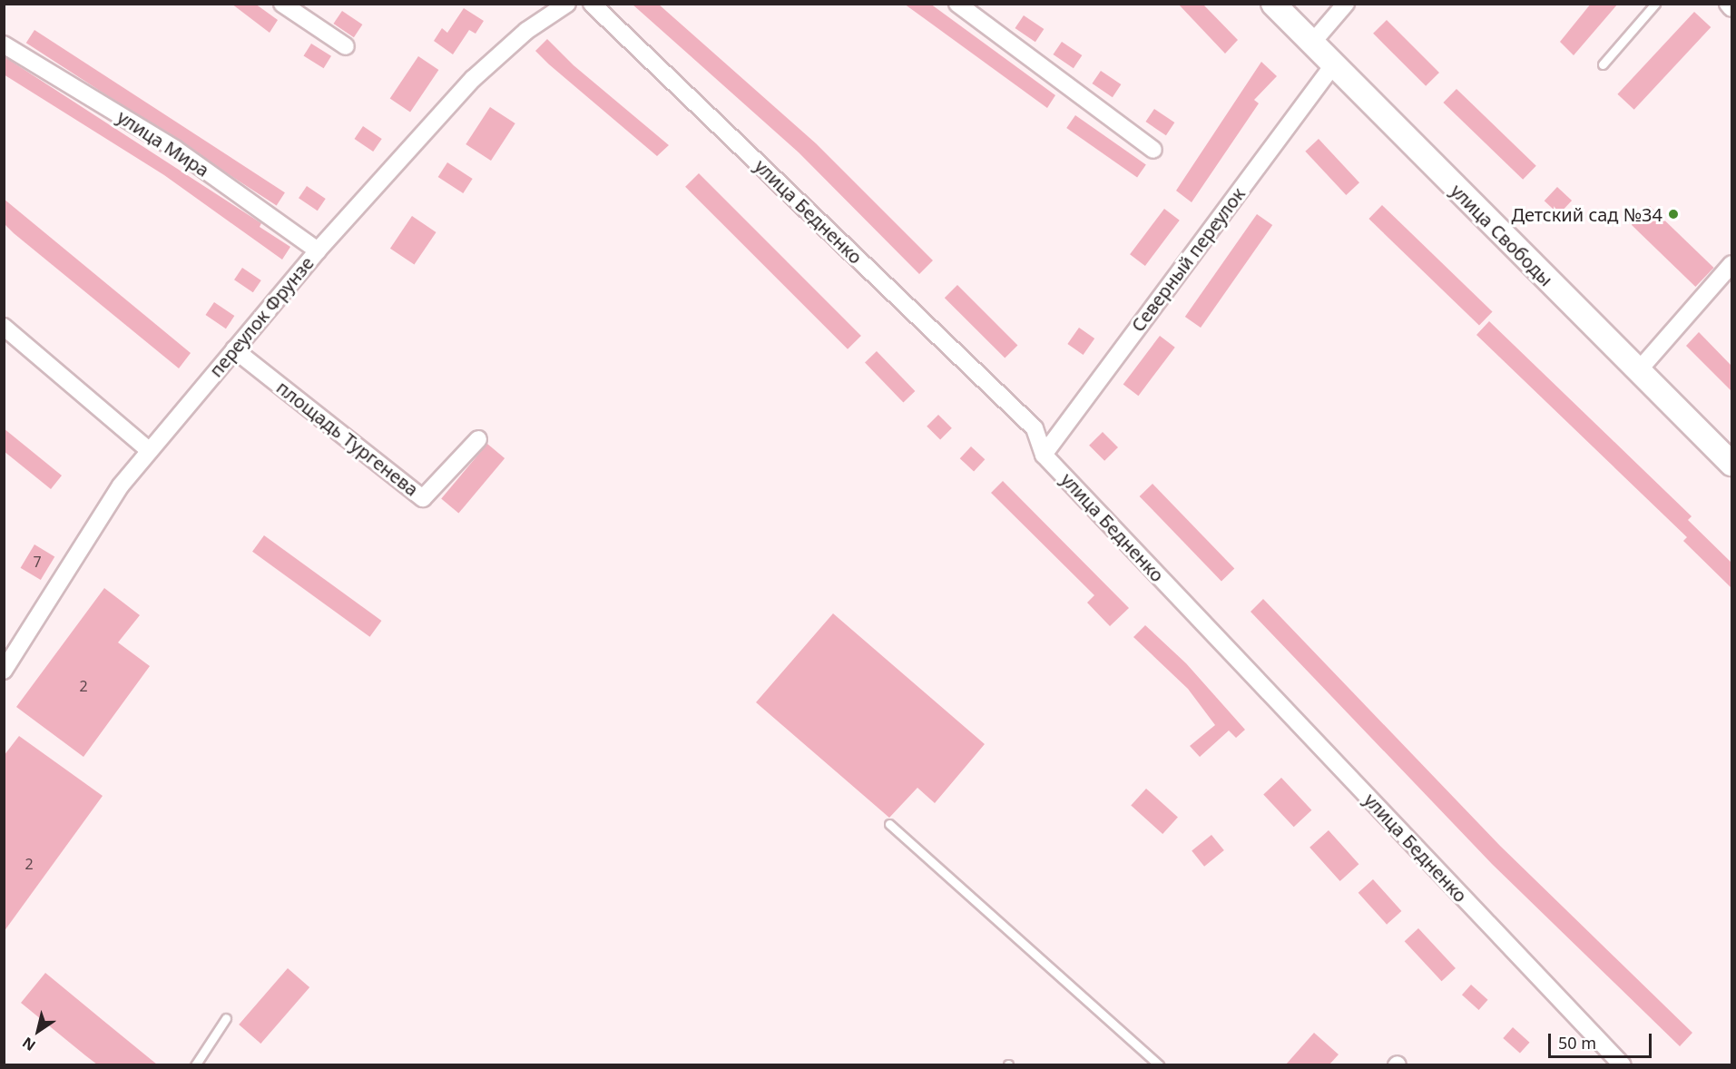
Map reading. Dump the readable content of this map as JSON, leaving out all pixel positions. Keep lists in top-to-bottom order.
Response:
{
  "streets": {
    "main road": ["улица Свободы"],
    "street": [
      "улица Мира",
      "улица Бедненко",
      "Северный переулок",
      "переулок Фрунзе",
      "площадь Тургенева"
    ]
  },
  "crossings": [
    ["улица Мира", "переулок Фрунзе"],
    ["улица Бедненко", "Северный переулок"],
    ["улица Свободы", "Северный переулок"],
    ["переулок Фрунзе", "площадь Тургенева"]
  ],
  "places": ["Детский сад №34"],
  "house_numbers": ["7", "2", "2"],
  "scale_bar": "50 m",
  "north": "bottom left"
}
